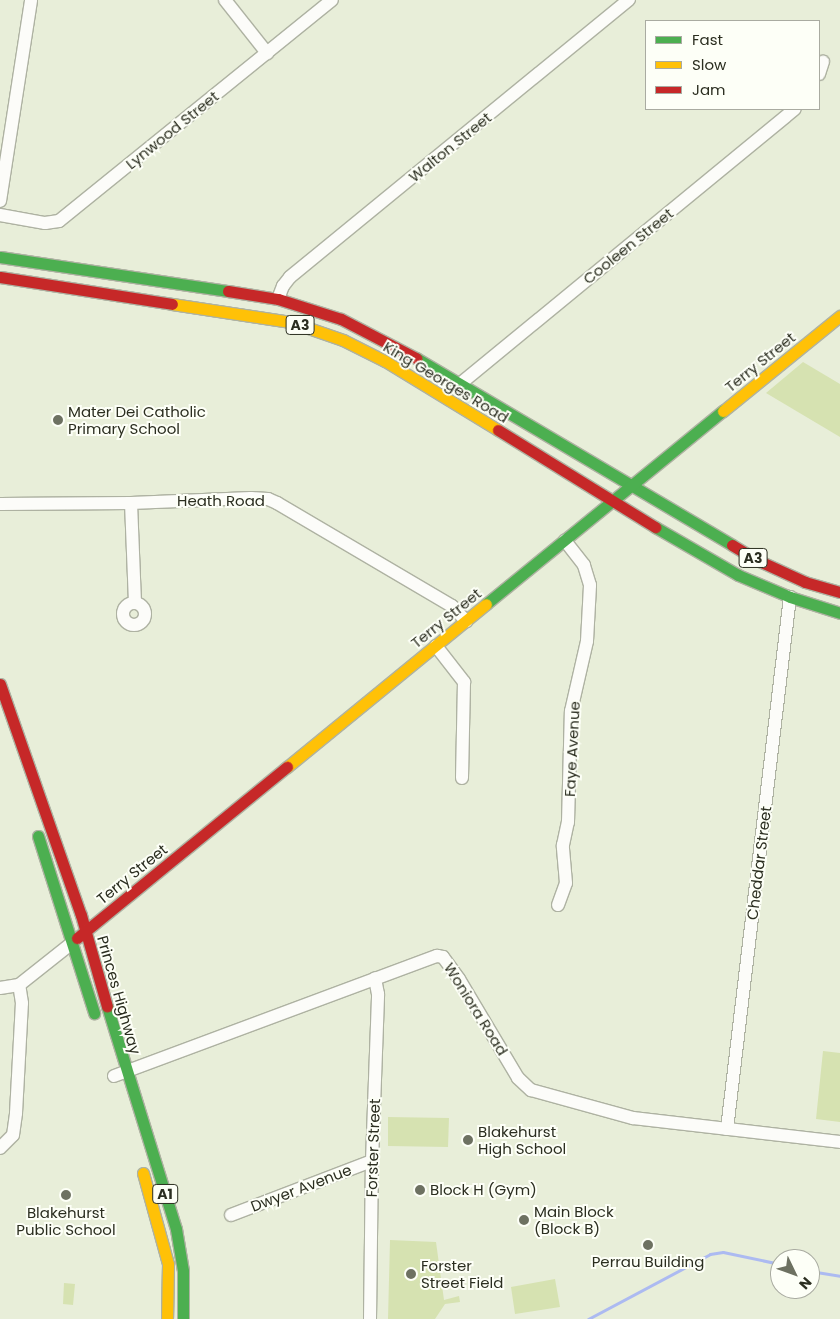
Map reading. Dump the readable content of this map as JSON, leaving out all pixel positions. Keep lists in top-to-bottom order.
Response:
{
  "streets": {
    "main road": [
      "A3",
      "Terry Street",
      "King Georges Road",
      "Princes Highway",
      "A1"
    ],
    "street": [
      "Lynwood Street",
      "Walton Street",
      "Cooleen Street",
      "Heath Road",
      "Faye Avenue",
      "Cheddar Street",
      "Woniora Road",
      "Forster Street",
      "Dwyer Avenue"
    ]
  },
  "crossings": [
    ["Walton Street", "King Georges Road"],
    ["Cooleen Street", "King Georges Road"],
    ["Terry Street", "King Georges Road"],
    ["Terry Street", "Heath Road"],
    ["Terry Street", "Faye Avenue"],
    ["Terry Street", "Princes Highway"],
    ["King Georges Road", "Cheddar Street"],
    ["Cheddar Street", "Woniora Road"],
    ["Princes Highway", "Woniora Road"],
    ["Woniora Road", "Forster Street"],
    ["Forster Street", "Dwyer Avenue"]
  ],
  "places": [
    "Mater Dei Catholic Primary School",
    "Blakehurst High School",
    "Block H (Gym)",
    "Blakehurst Public School",
    "Main Block (Block B)",
    "Perrau Building",
    "Forster Street Field"
  ],
  "legend": ["Fast", "Slow", "Jam"],
  "north": "bottom right"
}
